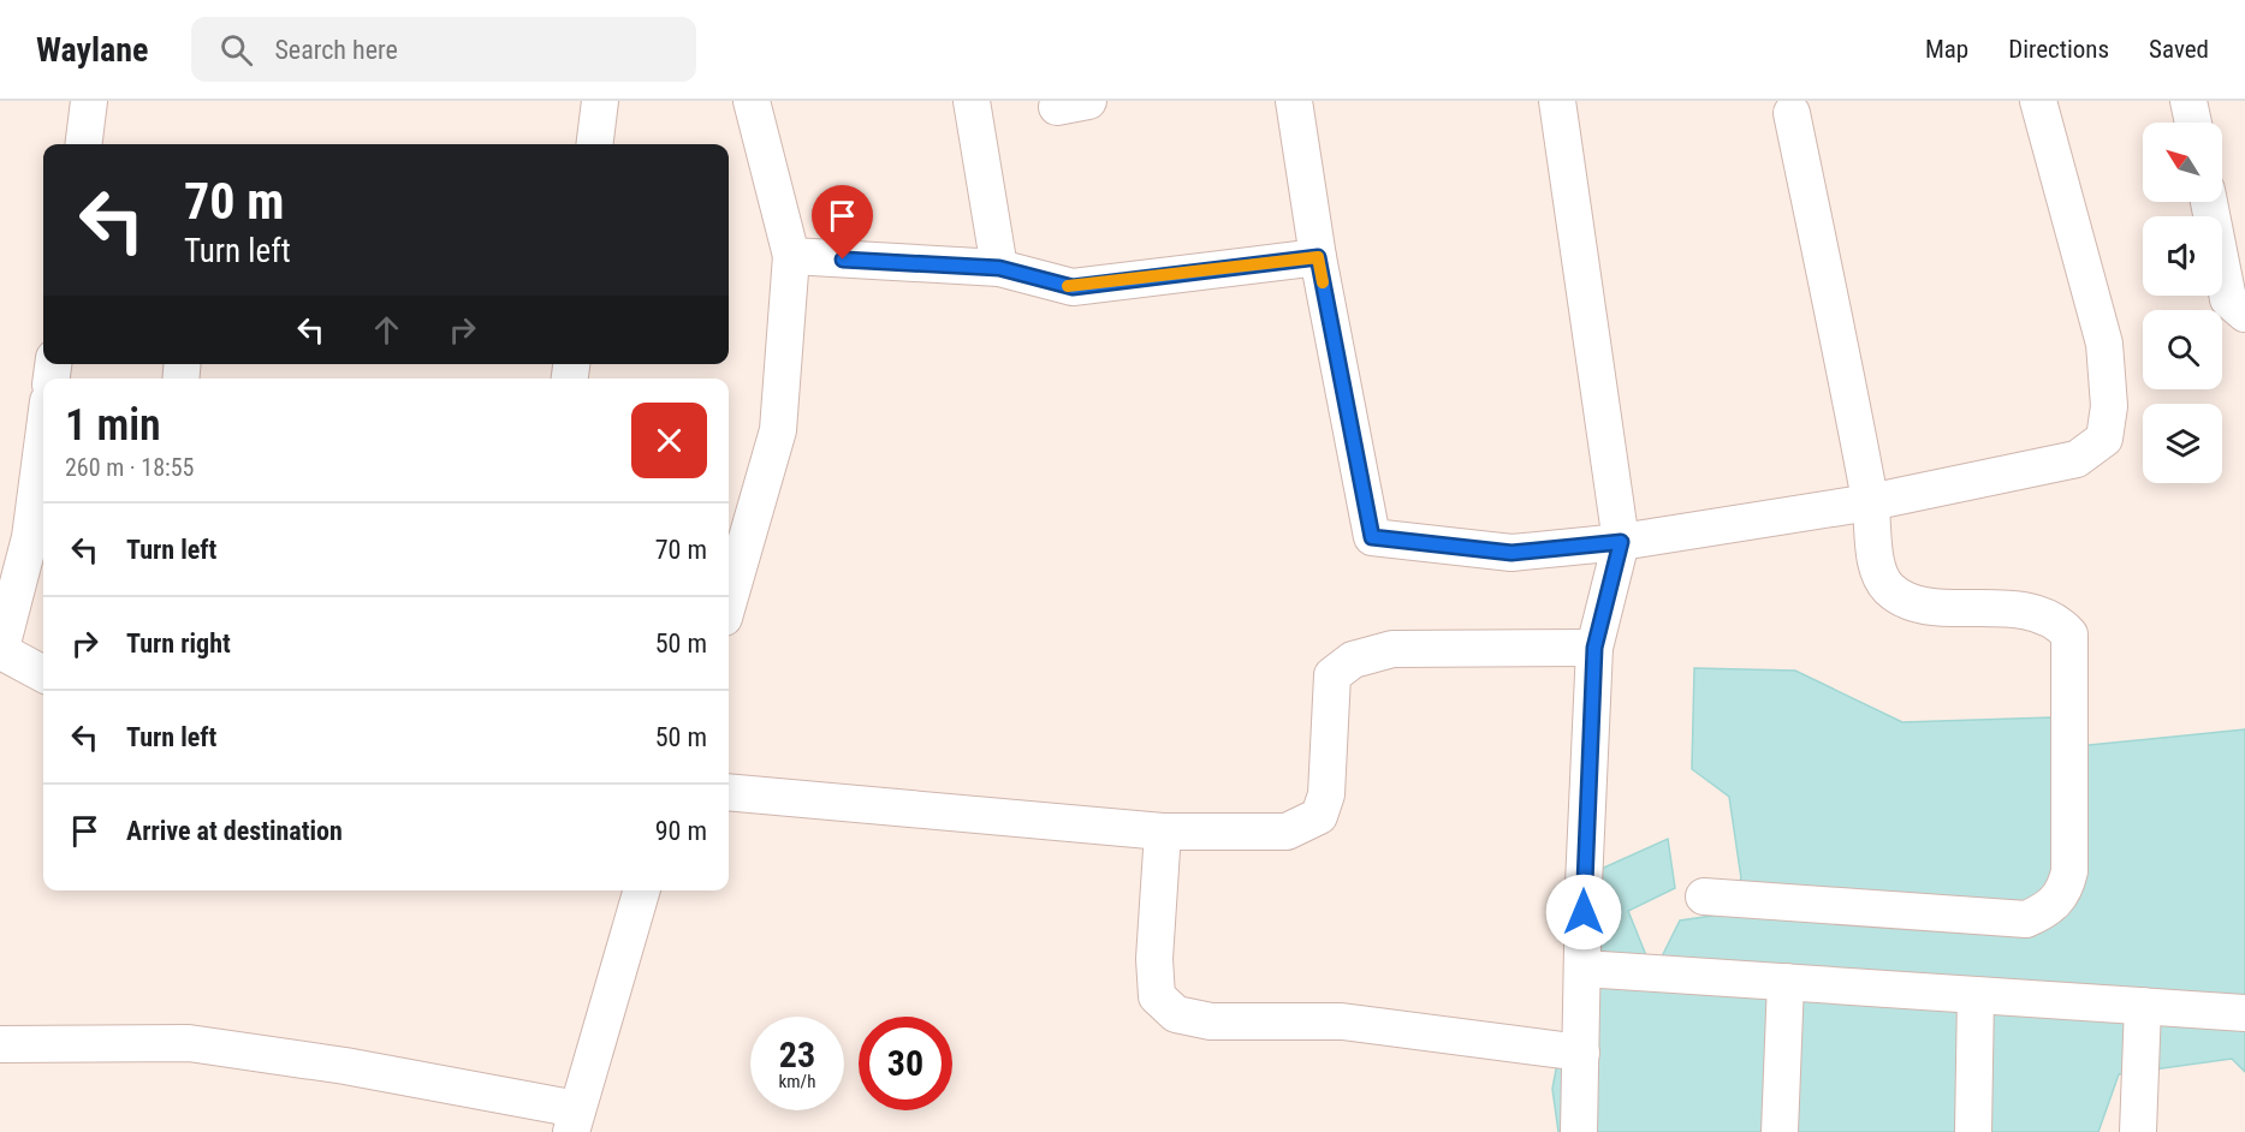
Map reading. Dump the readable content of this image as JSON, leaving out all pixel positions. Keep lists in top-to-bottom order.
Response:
{
  "north": "top left",
  "page": {
    "header": "Waylane",
    "search": "Search here",
    "nav": ["Map", "Directions", "Saved"],
    "turn": ["70 m", "Turn left"],
    "heading": ["1 min", "260 m · 18:55"],
    "list": [
      {
        "name": "Turn left",
        "value": "70 m"
      },
      {
        "name": "Turn right",
        "value": "50 m"
      },
      {
        "name": "Turn left",
        "value": "50 m"
      },
      {
        "name": "Arrive at destination",
        "value": "90 m"
      }
    ],
    "speed": "23 km/h",
    "limit": "30"
  }
}
